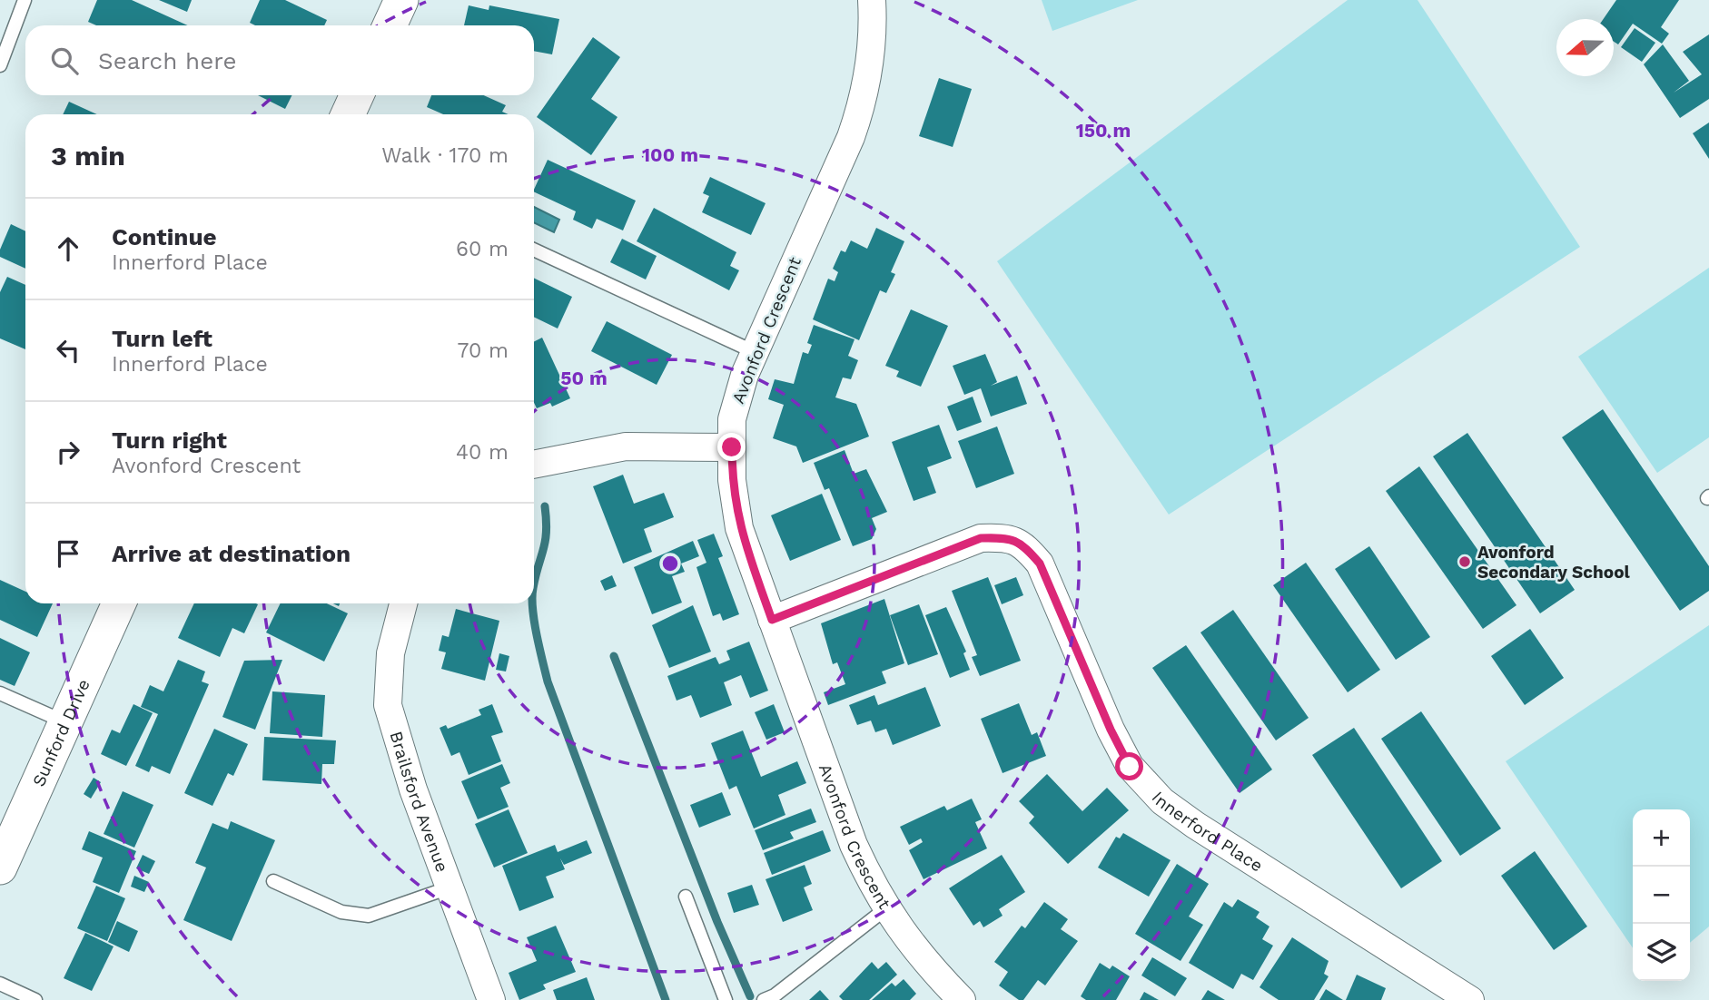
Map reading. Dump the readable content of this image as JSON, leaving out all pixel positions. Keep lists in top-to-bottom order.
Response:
{
  "streets": {
    "street": [
      "Avonford Crescent",
      "Sunford Drive",
      "Brailsford Avenue",
      "Innerford Place"
    ]
  },
  "crossings": [
    ["Avonford Crescent", "Innerford Place"]
  ],
  "places": ["Avonford Secondary School"],
  "north": "left",
  "page": {
    "search": "Search here",
    "heading": ["3 min", "Walk · 170 m"],
    "list": [
      ["Continue", "Innerford Place", "60 m"],
      ["Turn left", "Innerford Place", "70 m"],
      ["Turn right", "Avonford Crescent", "40 m"],
      "Arrive at destination"
    ],
    "map_buttons": ["+", "−"]
  },
  "rings": ["150 m", "100 m", "50 m"]
}
